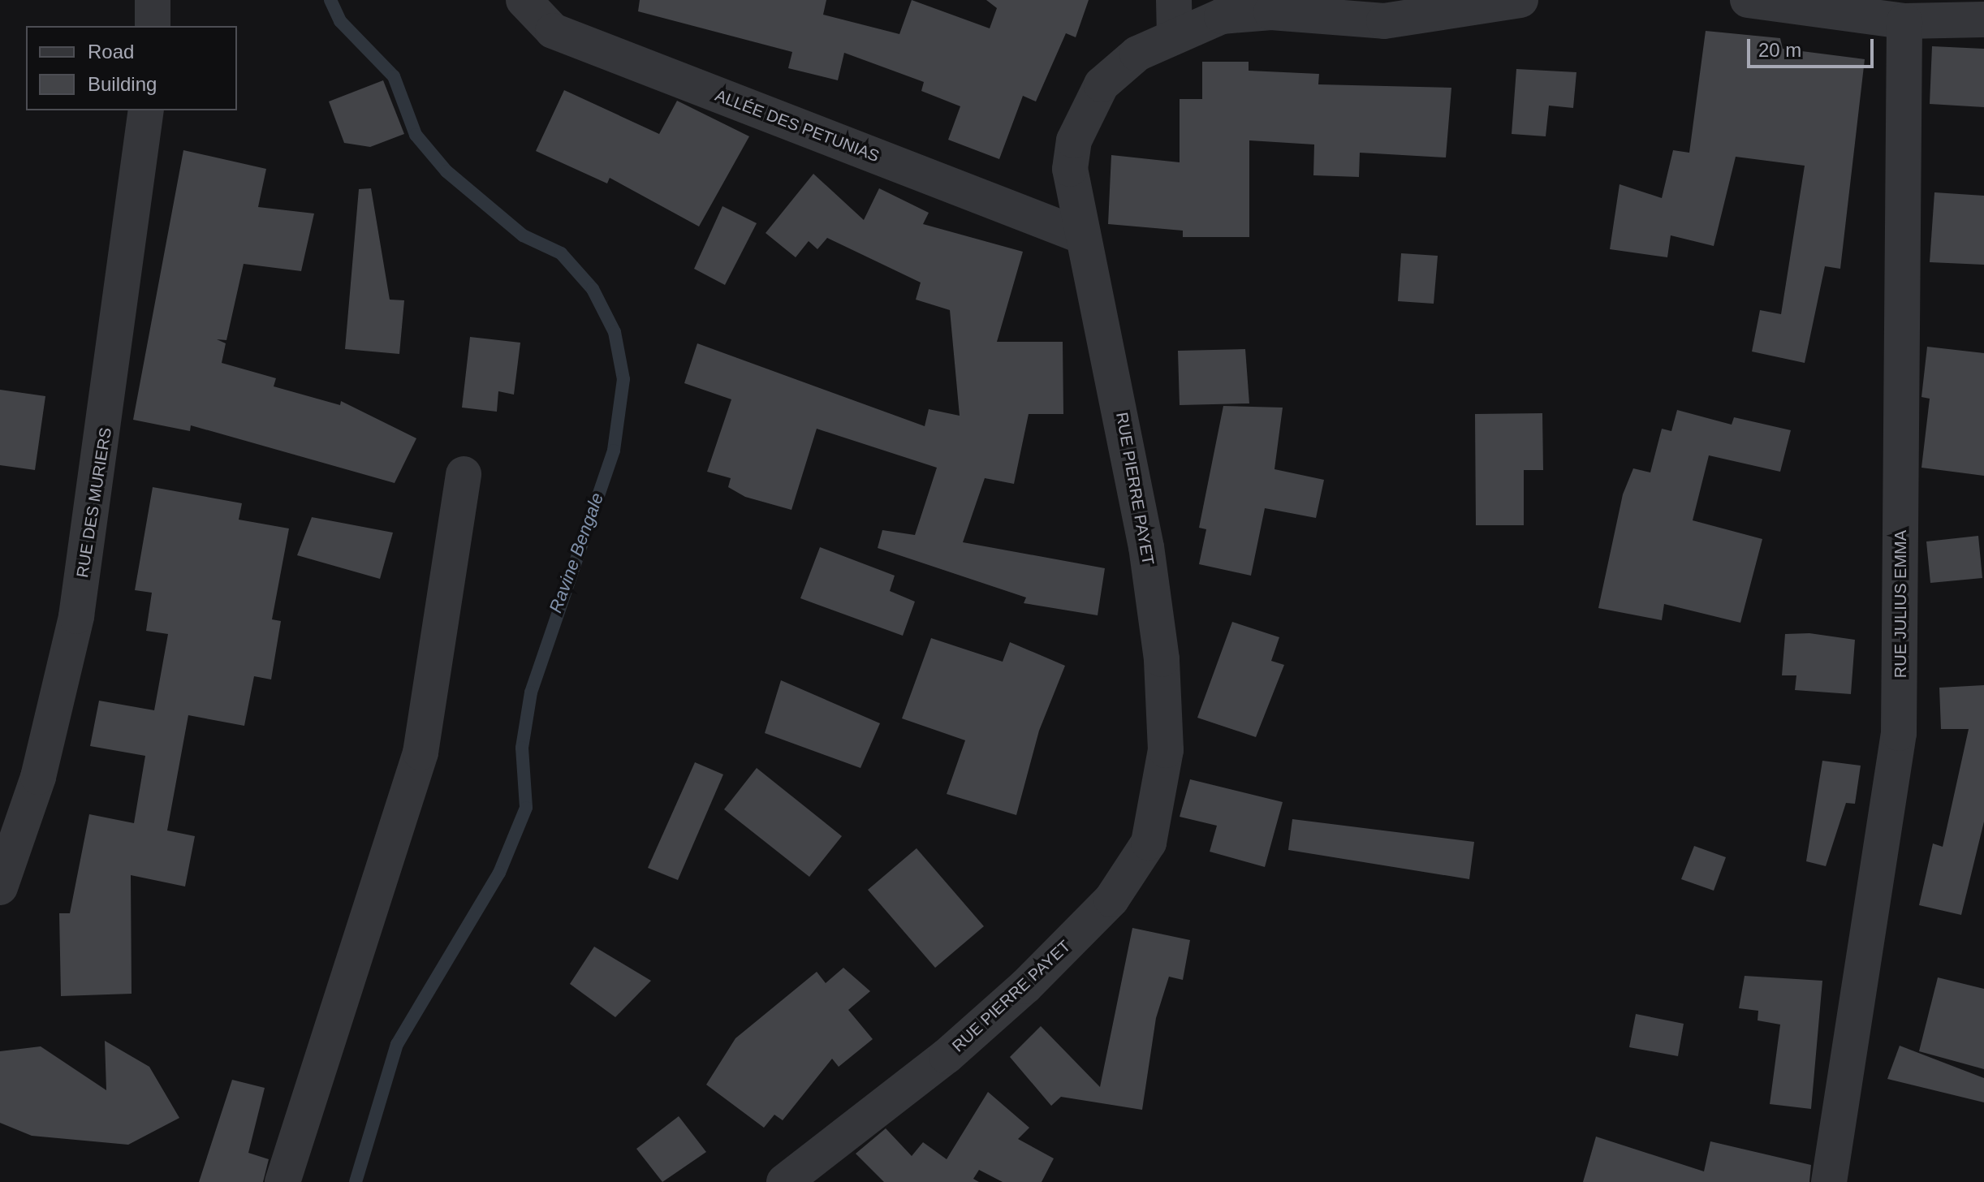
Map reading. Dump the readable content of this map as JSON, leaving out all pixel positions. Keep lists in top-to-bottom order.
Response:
{
  "streets": {
    "street": [
      "ALLÉE DES PETUNIAS",
      "RUE PIERRE PAYET",
      "RUE DES MURIERS",
      "RUE JULIUS EMMA"
    ]
  },
  "crossings": [
    ["ALLÉE DES PETUNIAS", "RUE PIERRE PAYET"]
  ],
  "water": ["Ravine Bengale"],
  "legend": ["Road", "Building"],
  "scale_bar": "20 m"
}
